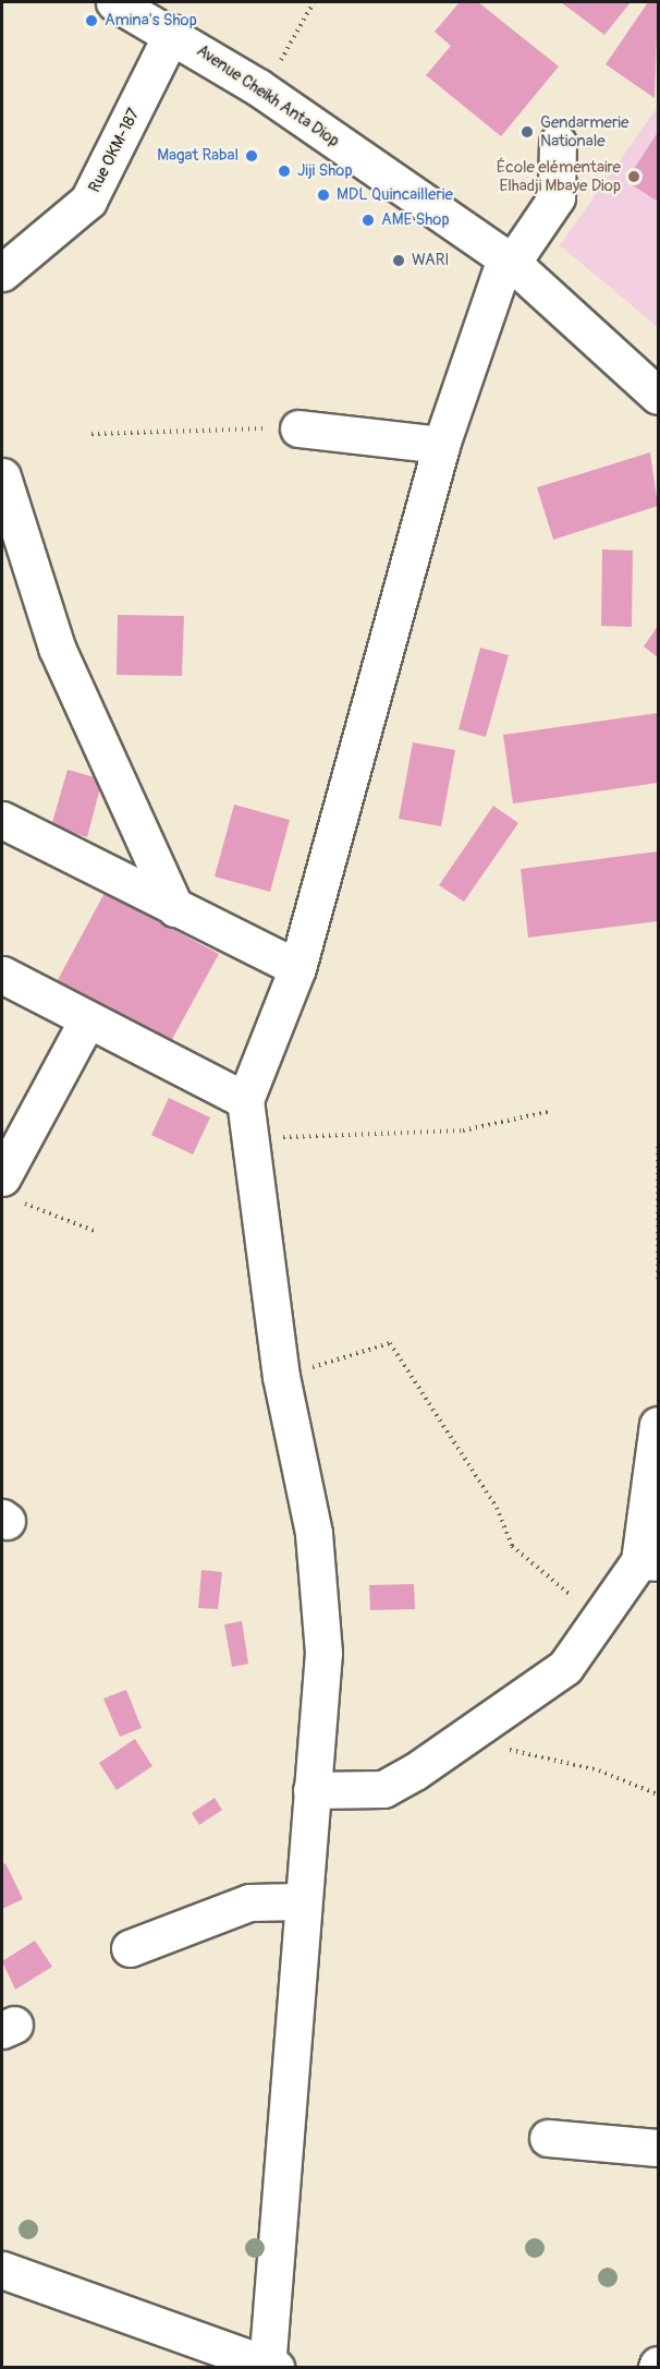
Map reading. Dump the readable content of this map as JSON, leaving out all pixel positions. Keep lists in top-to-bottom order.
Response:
{
  "streets": {
    "street": ["Avenue Cheikh Anta Diop", "Rue OKM-187"]
  },
  "crossings": [
    ["Avenue Cheikh Anta Diop", "Rue OKM-187"]
  ],
  "places": [
    "Amina's Shop",
    "Gendarmerie Nationale",
    "Magat Rabal",
    "Jiji Shop",
    "École elémentaire Elhadji Mbaye Diop",
    "MDL Quincaillerie",
    "AME Shop",
    "WARI"
  ]
}
